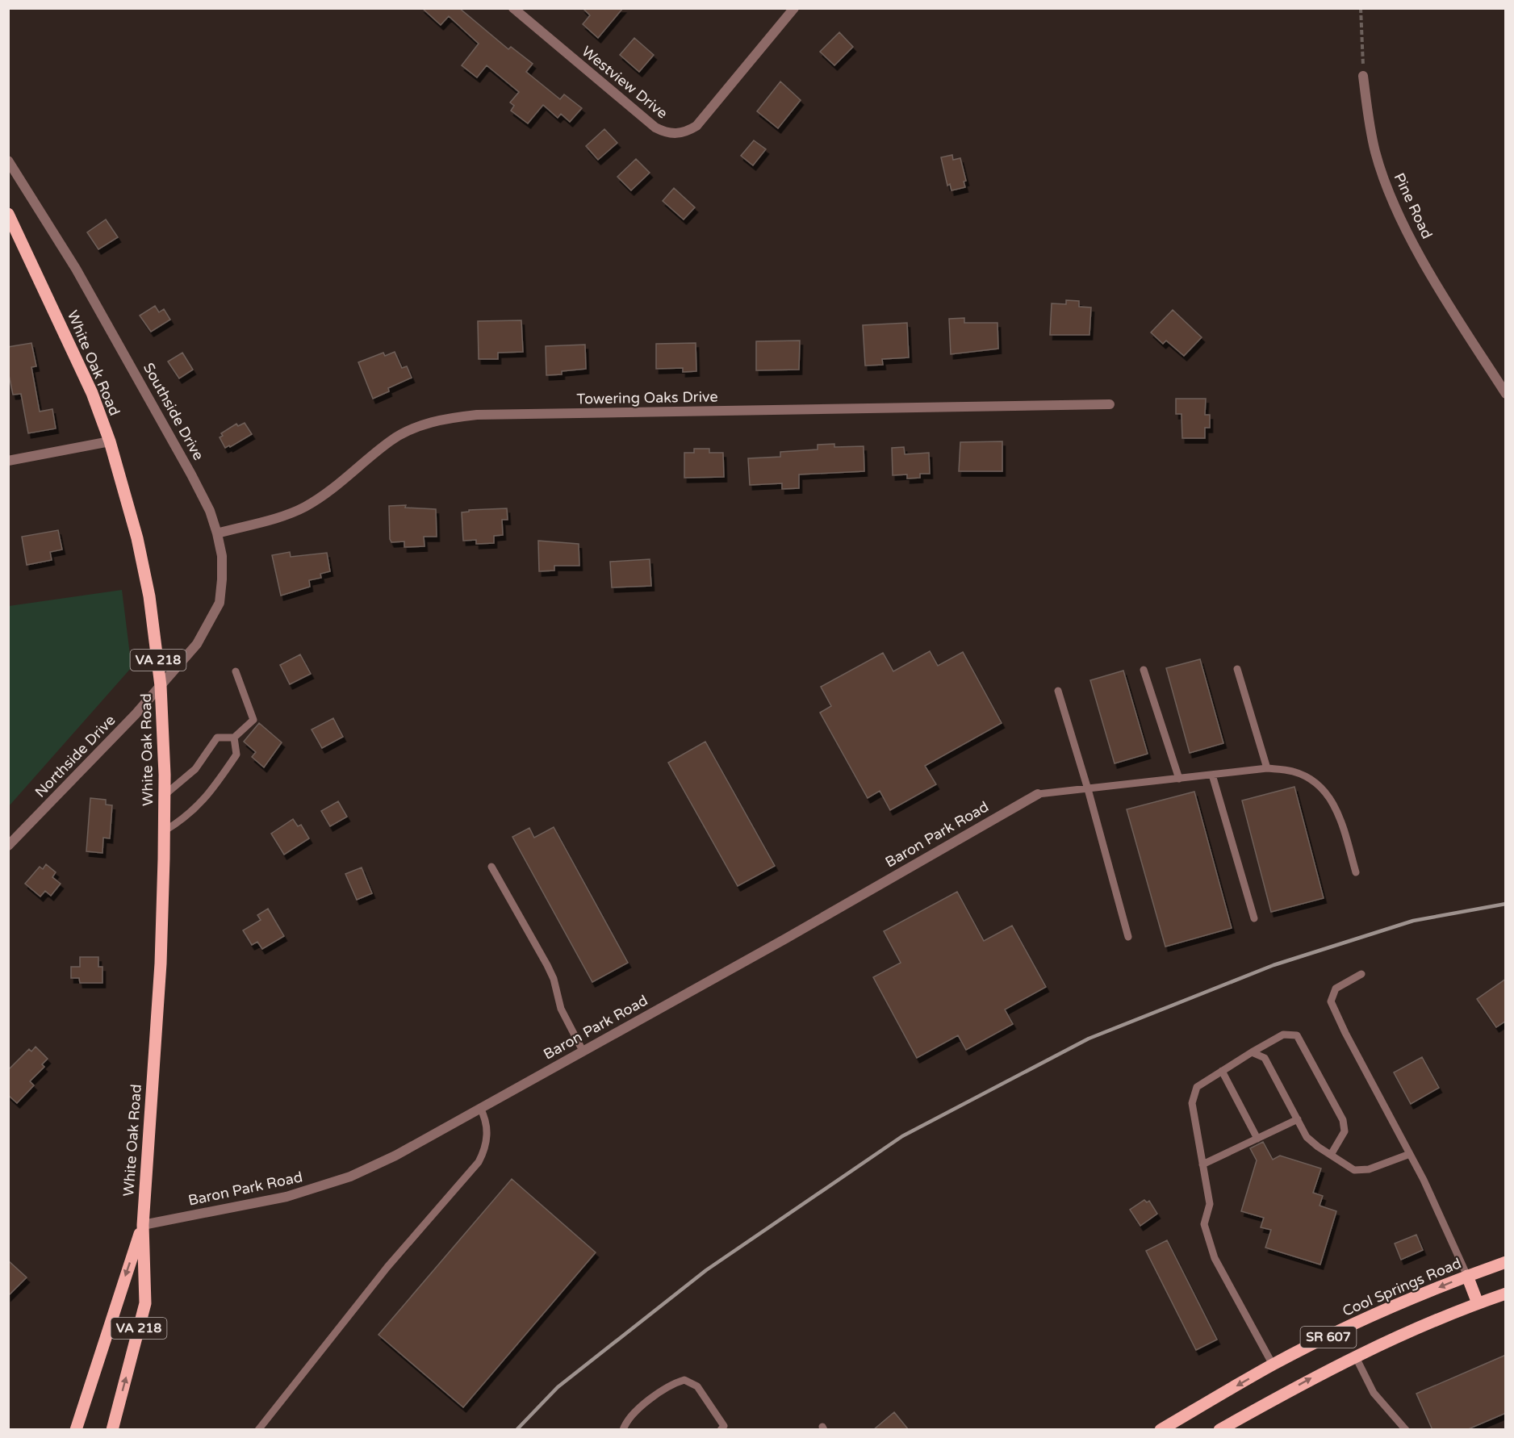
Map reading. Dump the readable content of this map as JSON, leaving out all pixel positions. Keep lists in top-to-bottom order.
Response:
{
  "streets": {
    "main road": [
      "White Oak Road",
      "VA 218",
      "Cool Springs Road",
      "SR 607"
    ],
    "street": [
      "Westview Drive",
      "Pine Road",
      "Towering Oaks Drive",
      "Southside Drive",
      "Northside Drive",
      "Baron Park Road"
    ]
  },
  "crossings": [
    ["White Oak Road", "Southside Drive"],
    ["White Oak Road", "Northside Drive"],
    ["White Oak Road", "Baron Park Road"],
    ["Towering Oaks Drive", "Southside Drive"],
    ["Southside Drive", "Northside Drive"]
  ]
}
